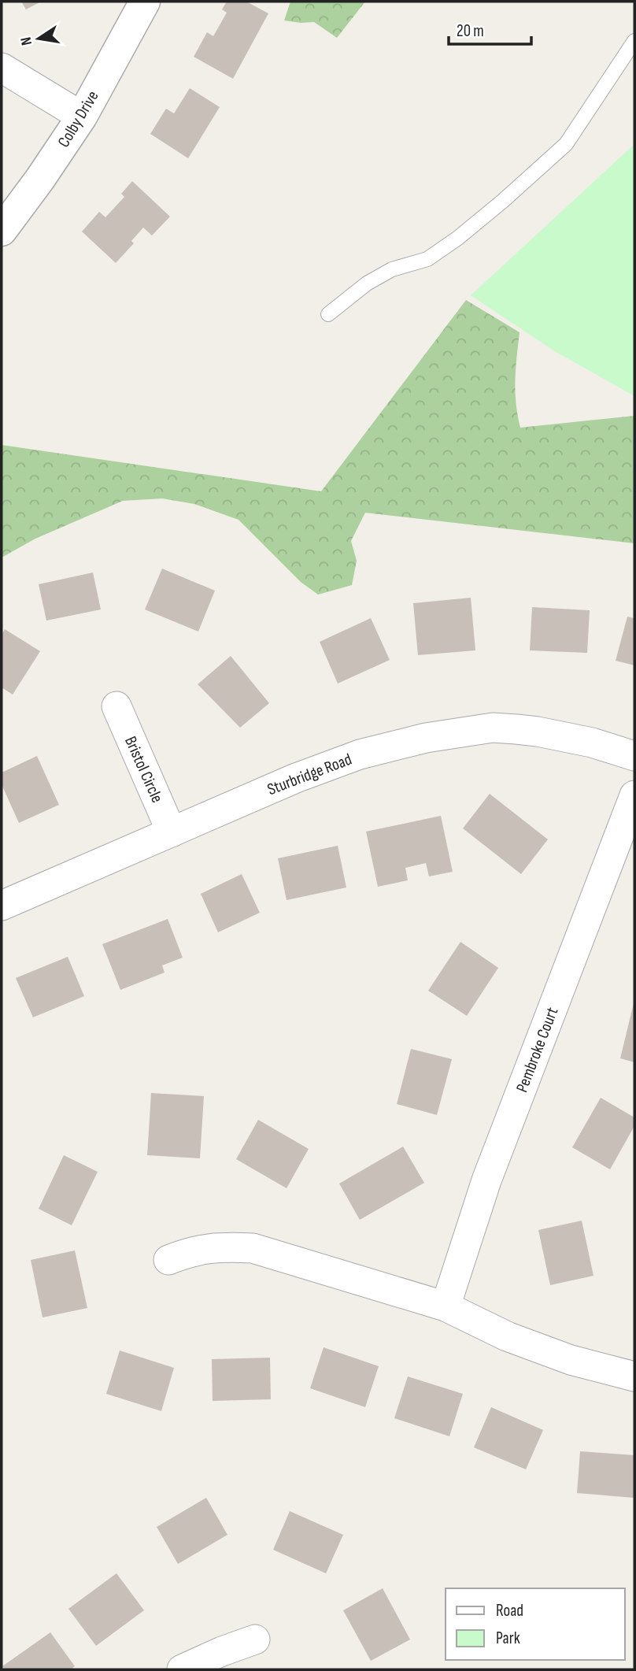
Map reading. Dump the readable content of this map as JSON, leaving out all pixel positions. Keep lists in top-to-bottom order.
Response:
{
  "streets": {
    "street": [
      "Colby Drive",
      "Bristol Circle",
      "Sturbridge Road",
      "Pembroke Court"
    ]
  },
  "crossings": [
    ["Bristol Circle", "Sturbridge Road"]
  ],
  "legend": ["Road", "Park"],
  "scale_bar": "20 m",
  "north": "left"
}
